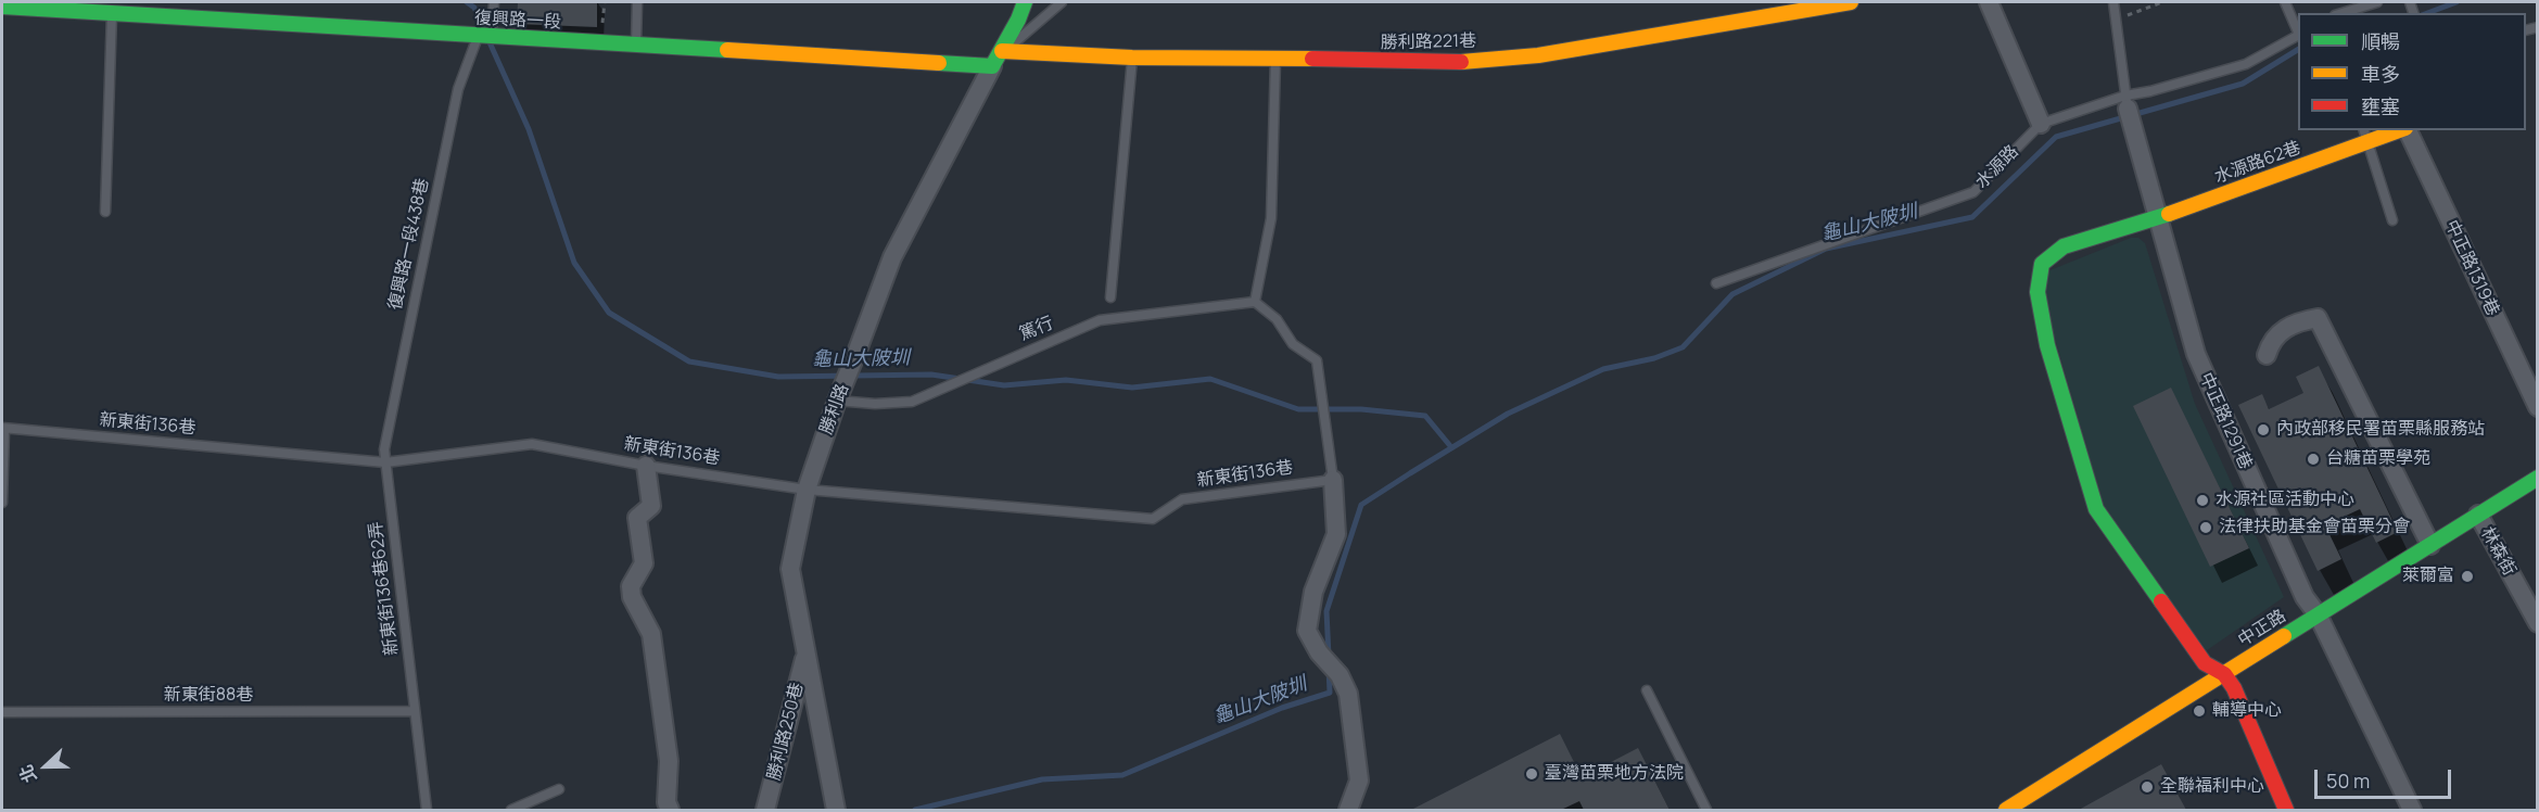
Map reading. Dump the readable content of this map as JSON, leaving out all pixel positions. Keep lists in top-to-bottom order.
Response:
{
  "streets": {
    "street": [
      "復興路一段",
      "勝利路221巷",
      "水源路62巷",
      "中正路1319巷",
      "勝利路",
      "中正路1291巷",
      "林森街",
      "中正路",
      "勝利路250巷"
    ],
    "lane": [
      "水源路",
      "復興路一段438巷",
      "篤行",
      "新東街136巷",
      "新東街136巷62弄",
      "新東街88巷"
    ]
  },
  "crossings": [
    ["復興路一段", "勝利路221巷"],
    ["復興路一段", "復興路一段438巷"],
    ["復興路一段", "勝利路"],
    ["勝利路221巷", "勝利路"],
    ["水源路62巷", "中正路1291巷"],
    ["水源路62巷", "中正路"],
    ["復興路一段438巷", "新東街136巷"],
    ["復興路一段438巷", "新東街136巷62弄"],
    ["篤行", "勝利路"],
    ["勝利路", "新東街136巷"],
    ["勝利路", "勝利路250巷"],
    ["中正路1291巷", "中正路"],
    ["新東街136巷", "新東街136巷62弄"],
    ["林森街", "中正路"],
    ["新東街136巷62弄", "新東街88巷"]
  ],
  "water": ["龜山大陂圳"],
  "places": [
    "內政部移民署苗栗縣服務站",
    "台糖苗栗學苑",
    "水源社區活動中心",
    "法律扶助基金會苗栗分會",
    "萊爾富",
    "輔導中心",
    "臺灣苗栗地方法院",
    "全聯福利中心"
  ],
  "legend": ["順暢", "車多", "壅塞"],
  "scale_bar": "50 m",
  "north": "left"
}
